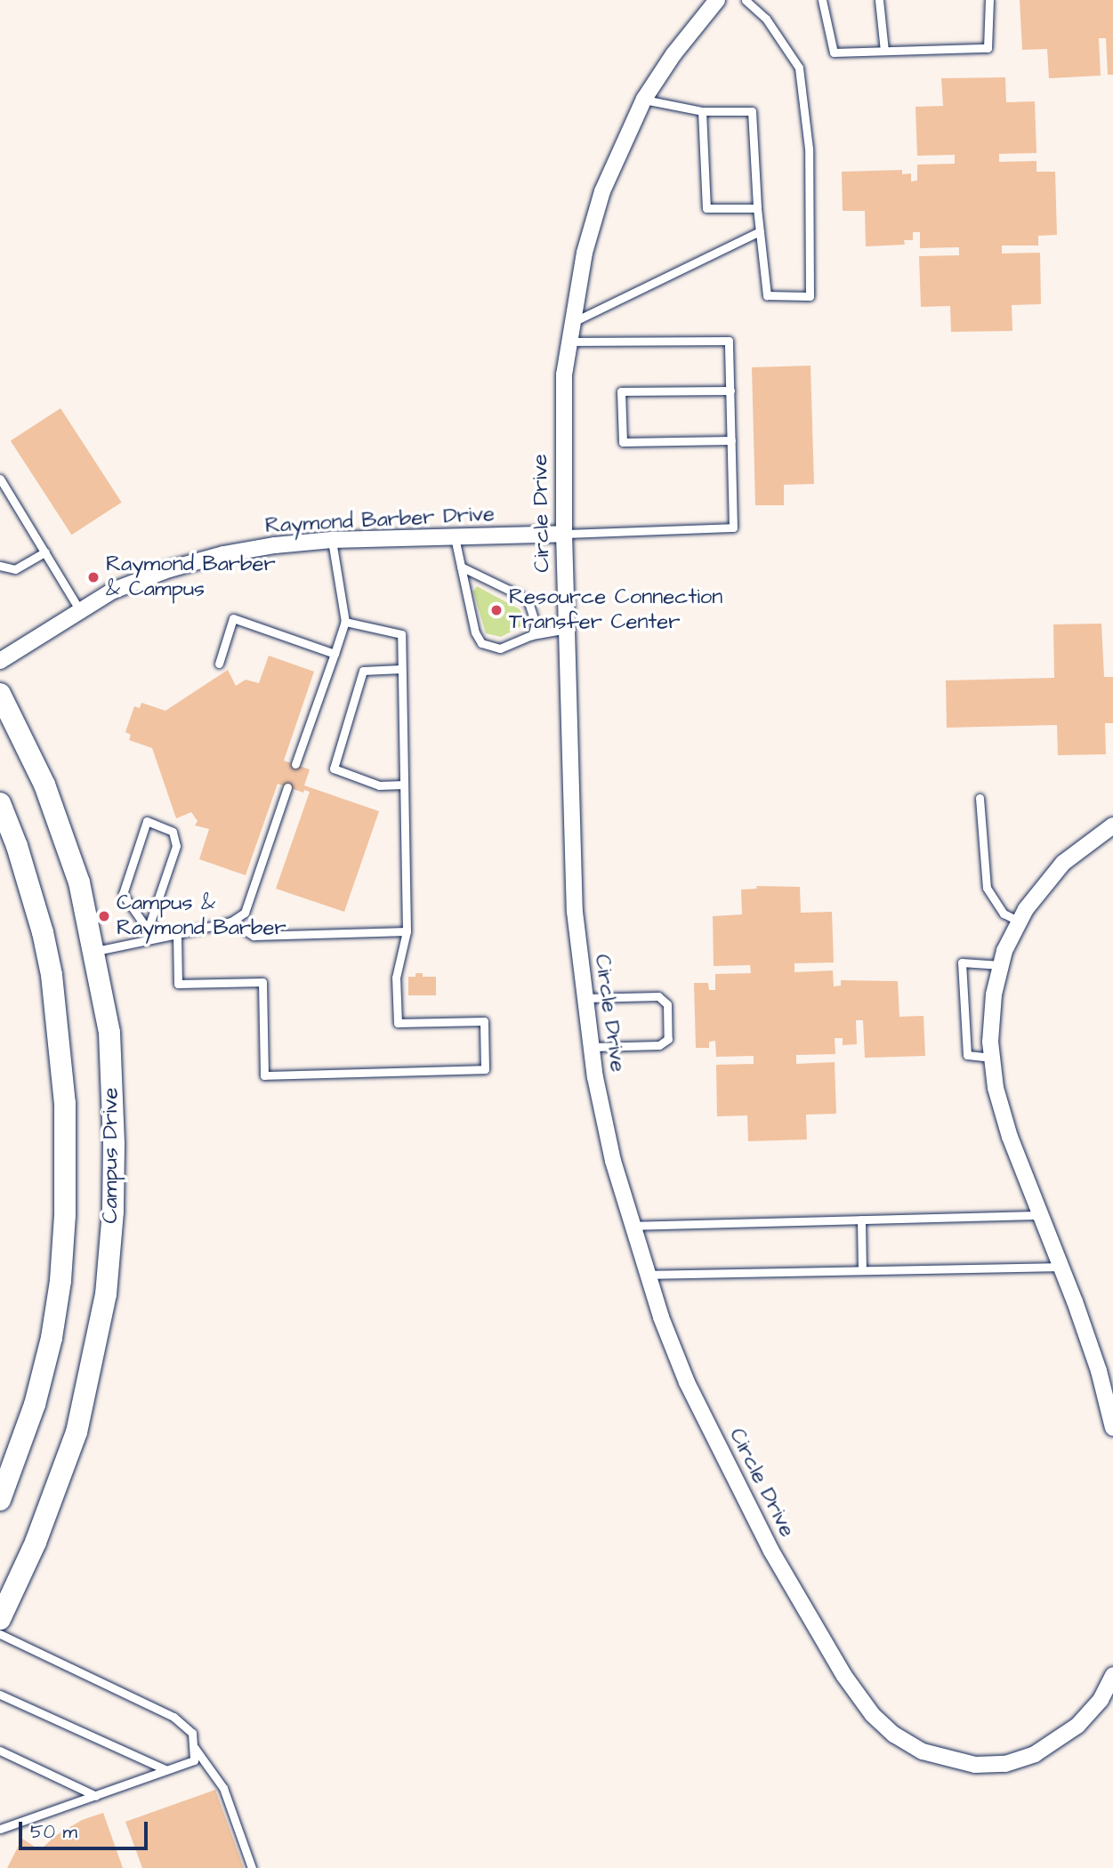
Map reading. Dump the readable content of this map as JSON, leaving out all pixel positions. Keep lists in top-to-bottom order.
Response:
{
  "streets": {
    "main road": ["Campus Drive"],
    "street": ["Circle Drive", "Raymond Barber Drive"]
  },
  "crossings": [
    ["Circle Drive", "Raymond Barber Drive"]
  ],
  "places": ["Raymond Barber & Campus", "Resource Connection Transfer Center", "Campus & Raymond Barber"],
  "scale_bar": "50 m"
}
